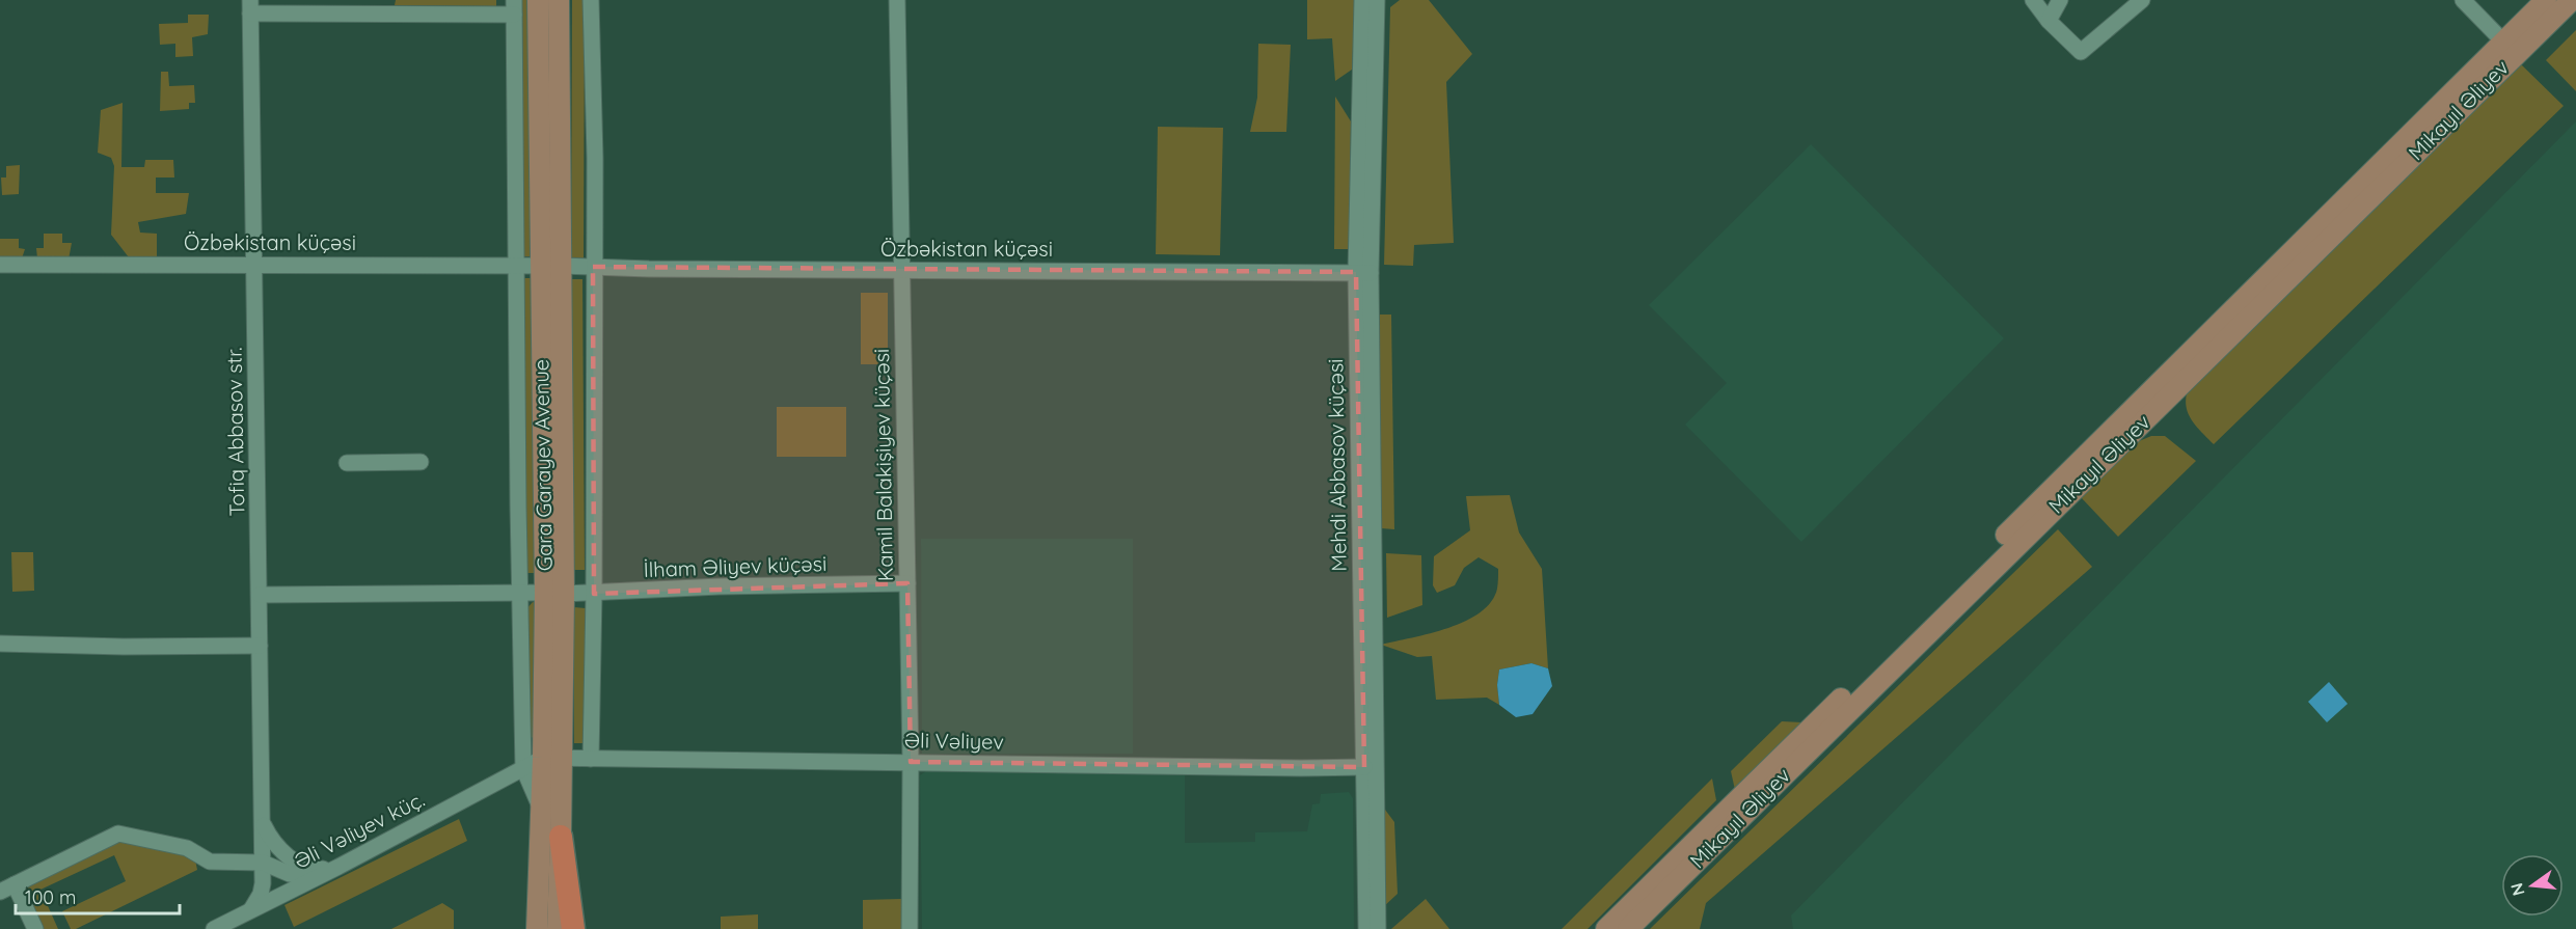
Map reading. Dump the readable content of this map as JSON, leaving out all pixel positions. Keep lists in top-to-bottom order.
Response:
{
  "streets": {
    "main road": ["Mikayıl Əliyev", "Gara Garayev Avenue"],
    "street": [
      "Özbəkistan küçəsi",
      "Tofiq Abbasov str.",
      "Kamil Balakişiyev küçəsi",
      "Mehdi Abbasov küçəsi",
      "İlham Əliyev küçəsi",
      "Əli Vəliyev",
      "Əli Vəliyev küç."
    ]
  },
  "crossings": [
    ["Özbəkistan küçəsi", "Tofiq Abbasov str."],
    ["Özbəkistan küçəsi", "Gara Garayev Avenue"],
    ["Özbəkistan küçəsi", "Kamil Balakişiyev küçəsi"],
    ["Özbəkistan küçəsi", "Mehdi Abbasov küçəsi"],
    ["Tofiq Abbasov str.", "İlham Əliyev küçəsi"],
    ["Tofiq Abbasov str.", "Əli Vəliyev küç."],
    ["Gara Garayev Avenue", "İlham Əliyev küçəsi"],
    ["Gara Garayev Avenue", "Əli Vəliyev"],
    ["Gara Garayev Avenue", "Əli Vəliyev küç."],
    ["Kamil Balakişiyev küçəsi", "İlham Əliyev küçəsi"],
    ["Kamil Balakişiyev küçəsi", "Əli Vəliyev"],
    ["Mehdi Abbasov küçəsi", "Əli Vəliyev"],
    ["Əli Vəliyev", "Əli Vəliyev küç."]
  ],
  "scale_bar": "100 m",
  "north": "left"
}
